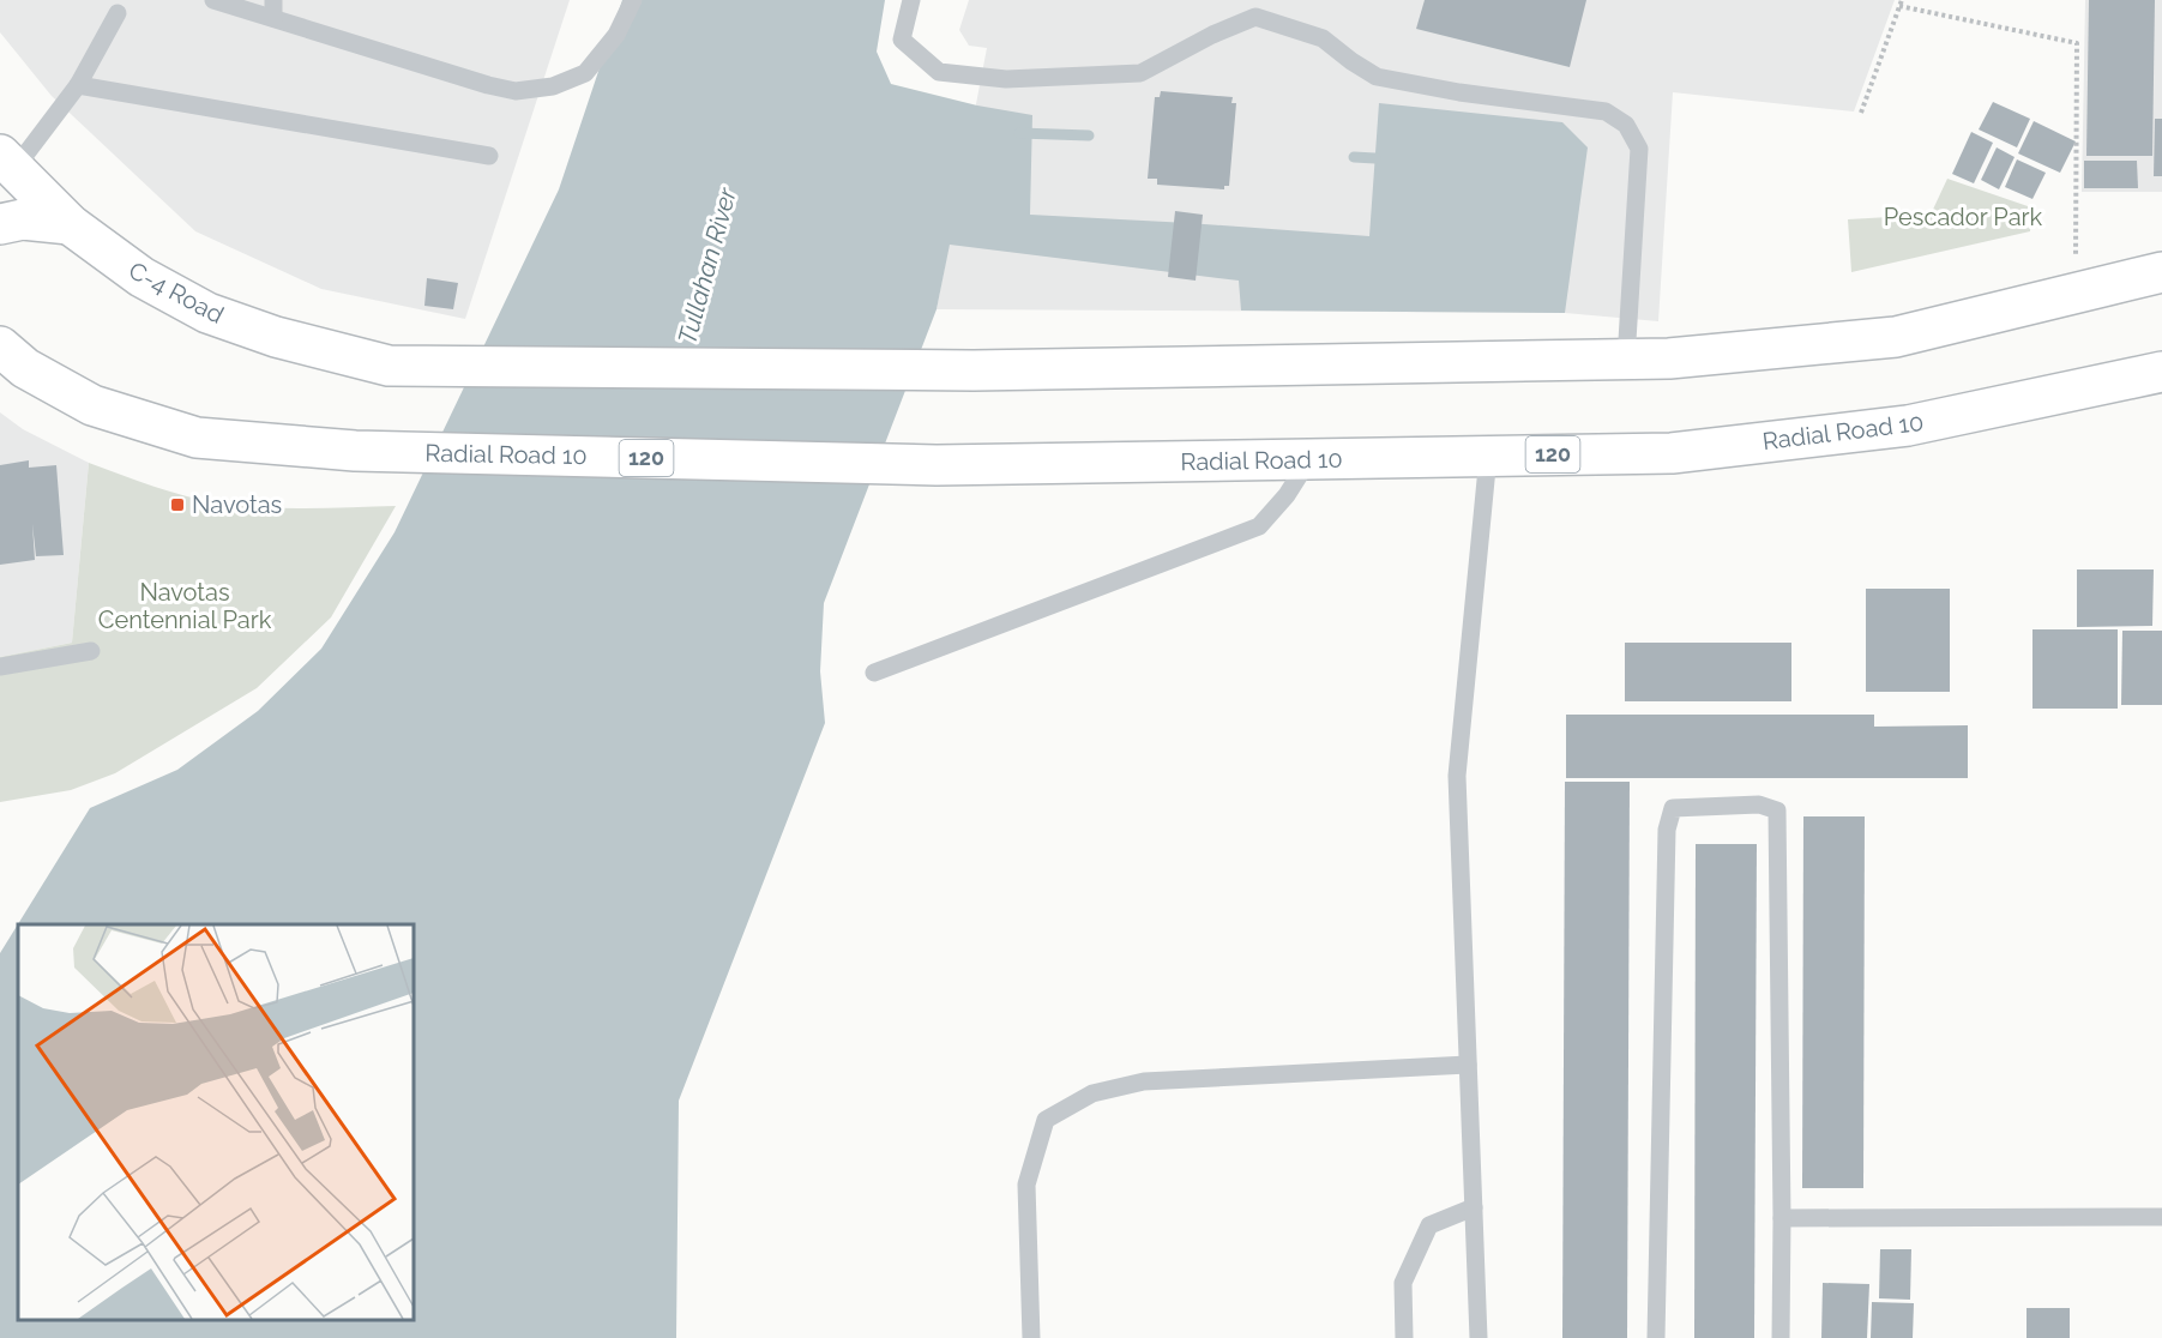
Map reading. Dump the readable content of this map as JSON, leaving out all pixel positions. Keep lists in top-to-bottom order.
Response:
{
  "streets": {
    "highway": ["C-4 Road", "Radial Road 10", "120"]
  },
  "water": ["Tullahan River"],
  "parks": ["Pescador Park", "Navotas Centennial Park"],
  "places": {
    "transit": ["Navotas"]
  }
}
